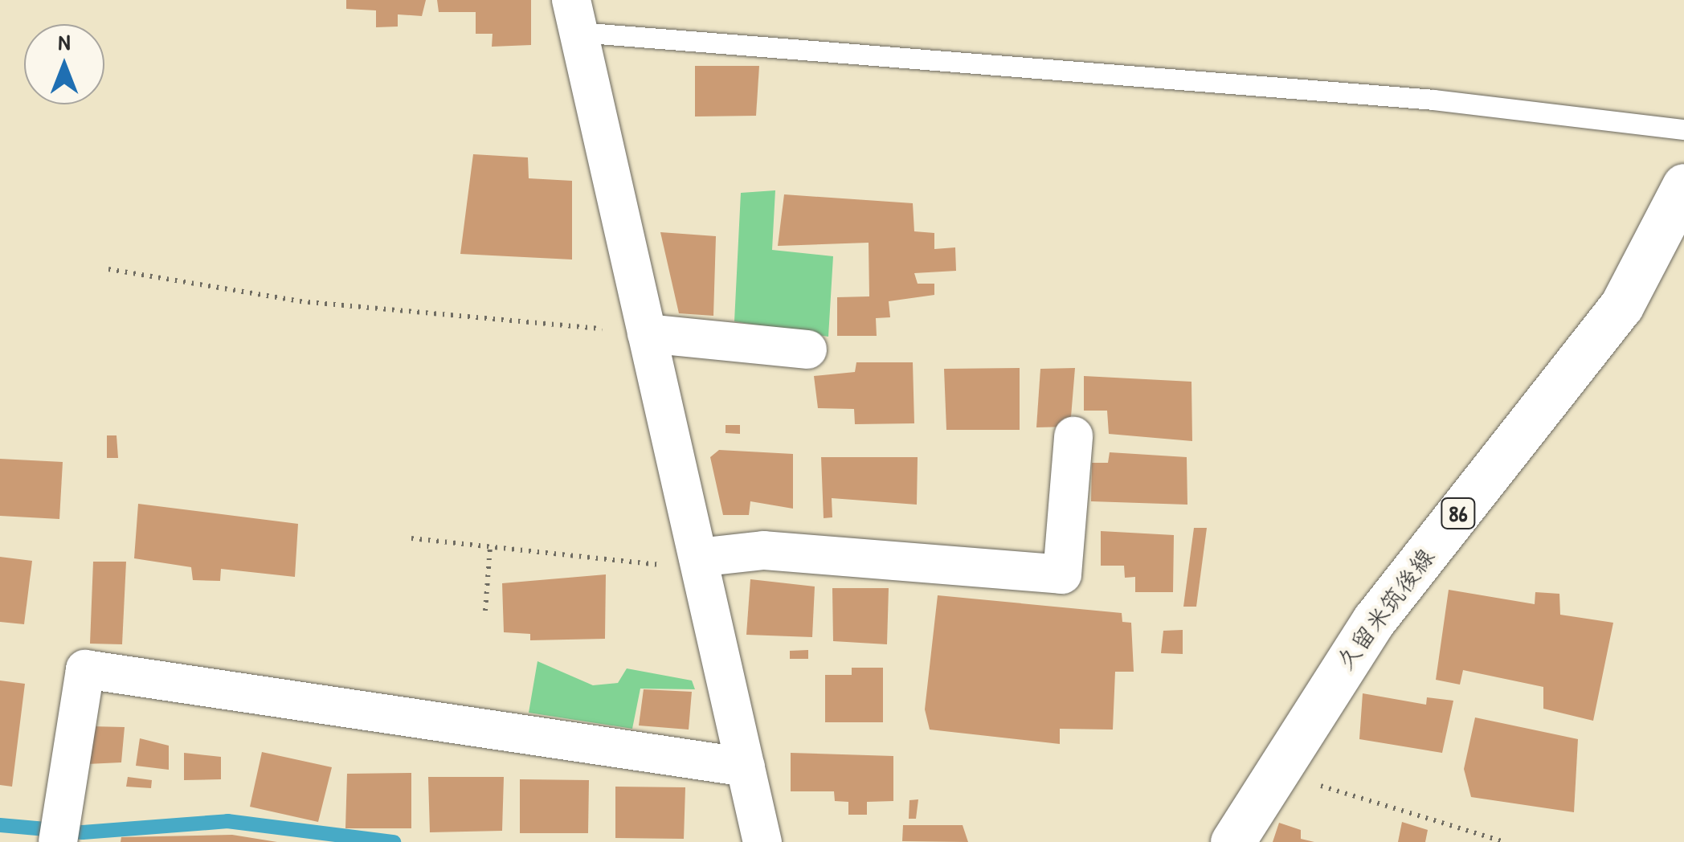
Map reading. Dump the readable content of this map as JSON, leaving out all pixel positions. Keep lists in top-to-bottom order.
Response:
{
  "streets": {
    "main road": ["86", "久留米筑後線"]
  },
  "north": "top"
}
